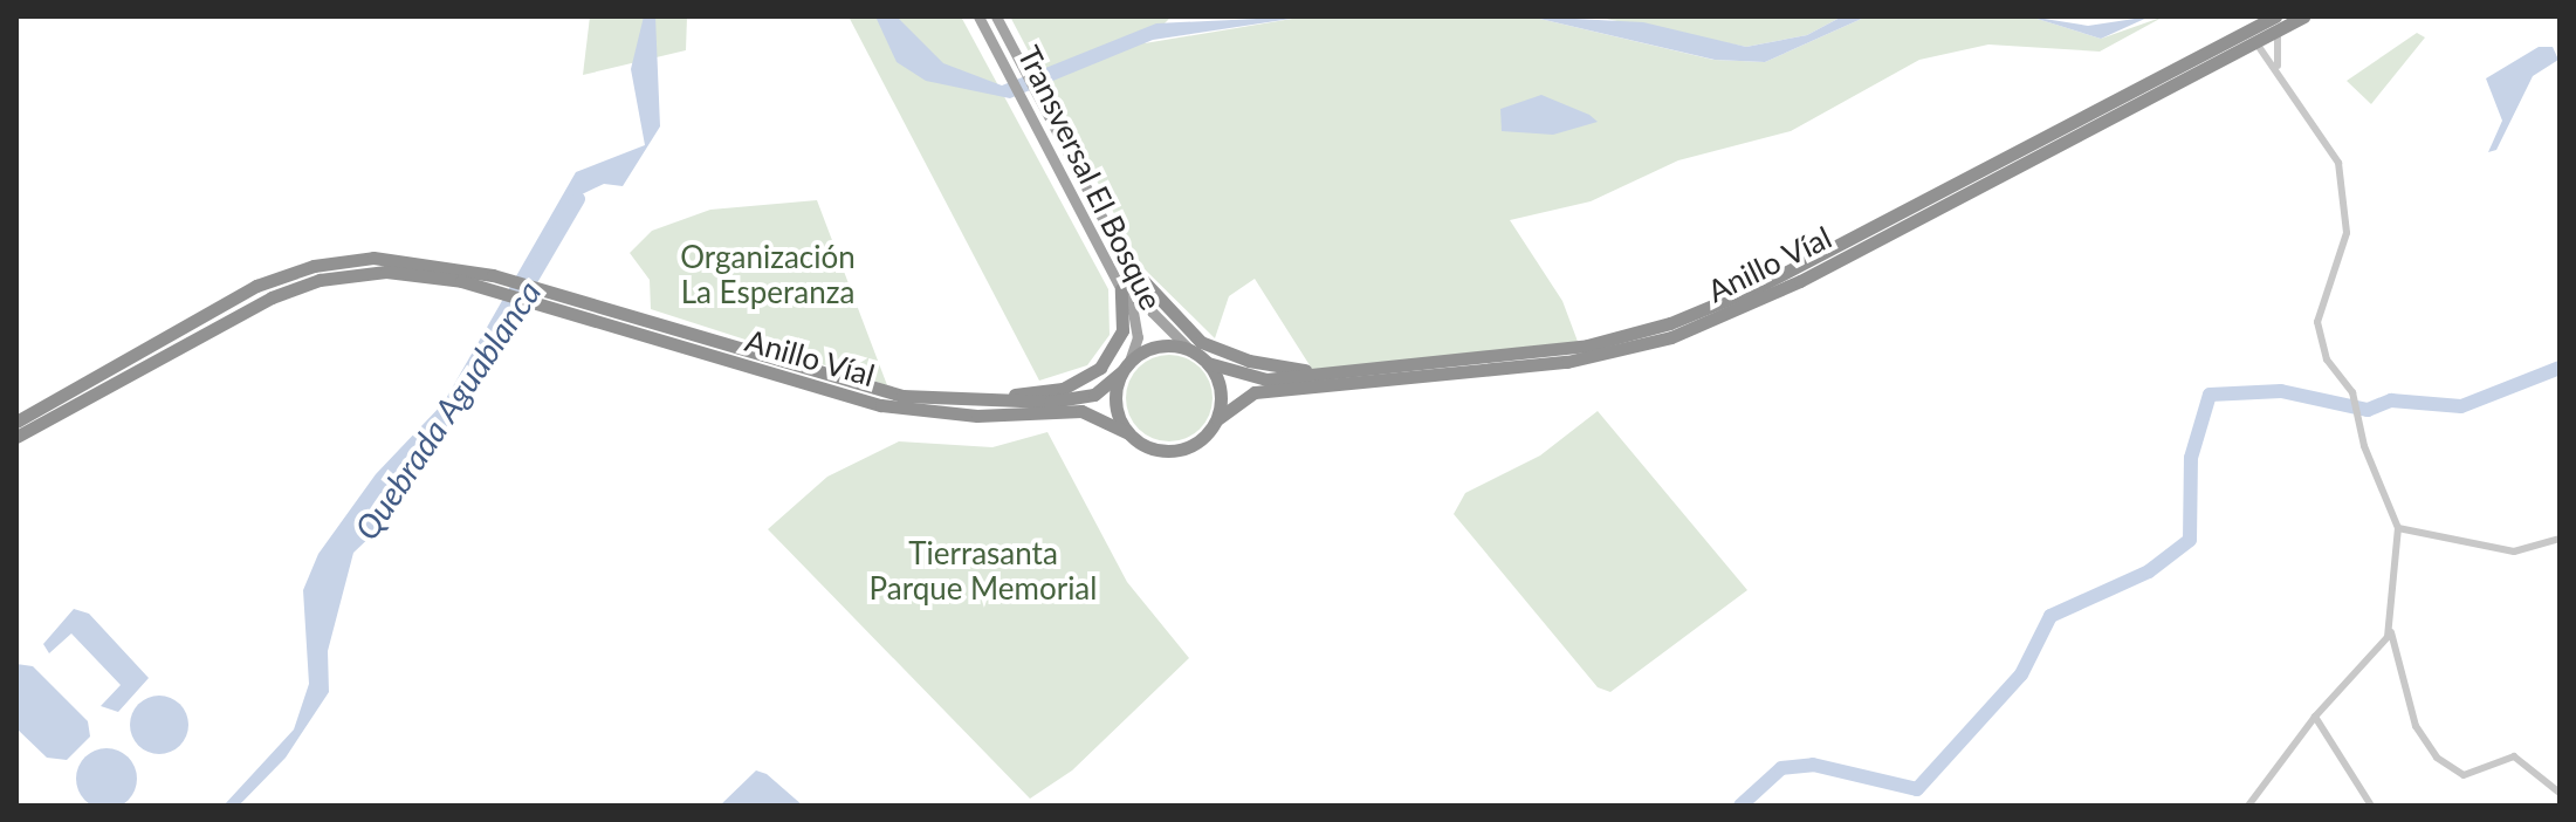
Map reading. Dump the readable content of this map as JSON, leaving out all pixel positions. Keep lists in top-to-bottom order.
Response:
{
  "streets": {
    "highway": ["Anillo Víal"],
    "main road": ["Transversal El Bosque"]
  },
  "crossings": [
    ["Transversal El Bosque", "Anillo Víal"]
  ],
  "water": ["Quebrada Aguablanca"],
  "parks": ["Organización La Esperanza", "Tierrasanta Parque Memorial"]
}
